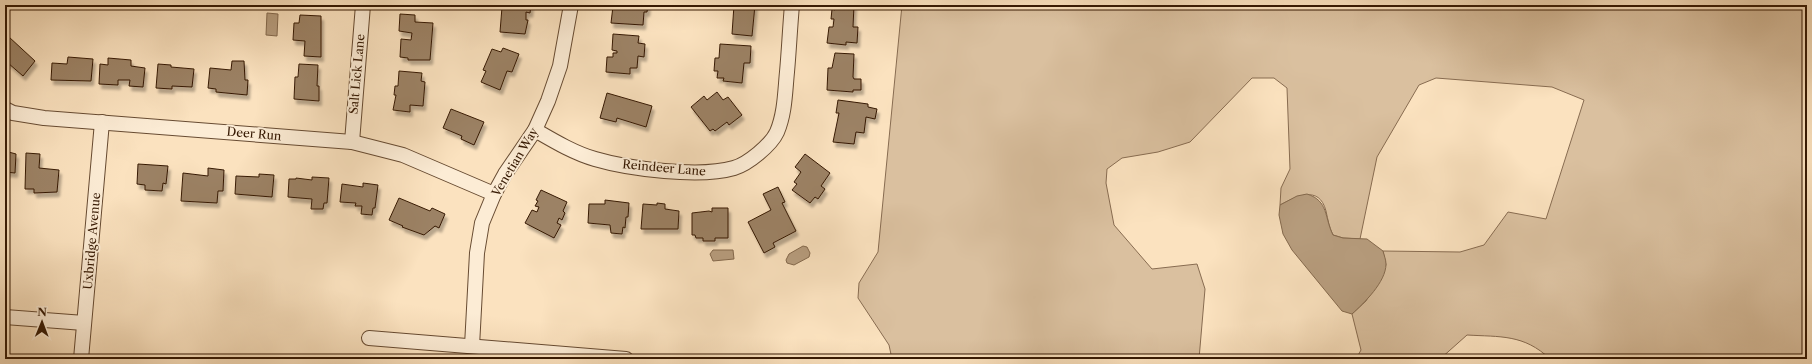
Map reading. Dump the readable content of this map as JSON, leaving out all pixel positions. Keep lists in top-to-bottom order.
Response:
{
  "streets": {
    "street": [
      "Salt Lick Lane",
      "Deer Run",
      "Venetian Way",
      "Reindeer Lane",
      "Uxbridge Avenue"
    ]
  },
  "crossings": [
    ["Salt Lick Lane", "Deer Run"],
    ["Deer Run", "Venetian Way"],
    ["Deer Run", "Uxbridge Avenue"],
    ["Venetian Way", "Reindeer Lane"]
  ],
  "north": "top"
}
